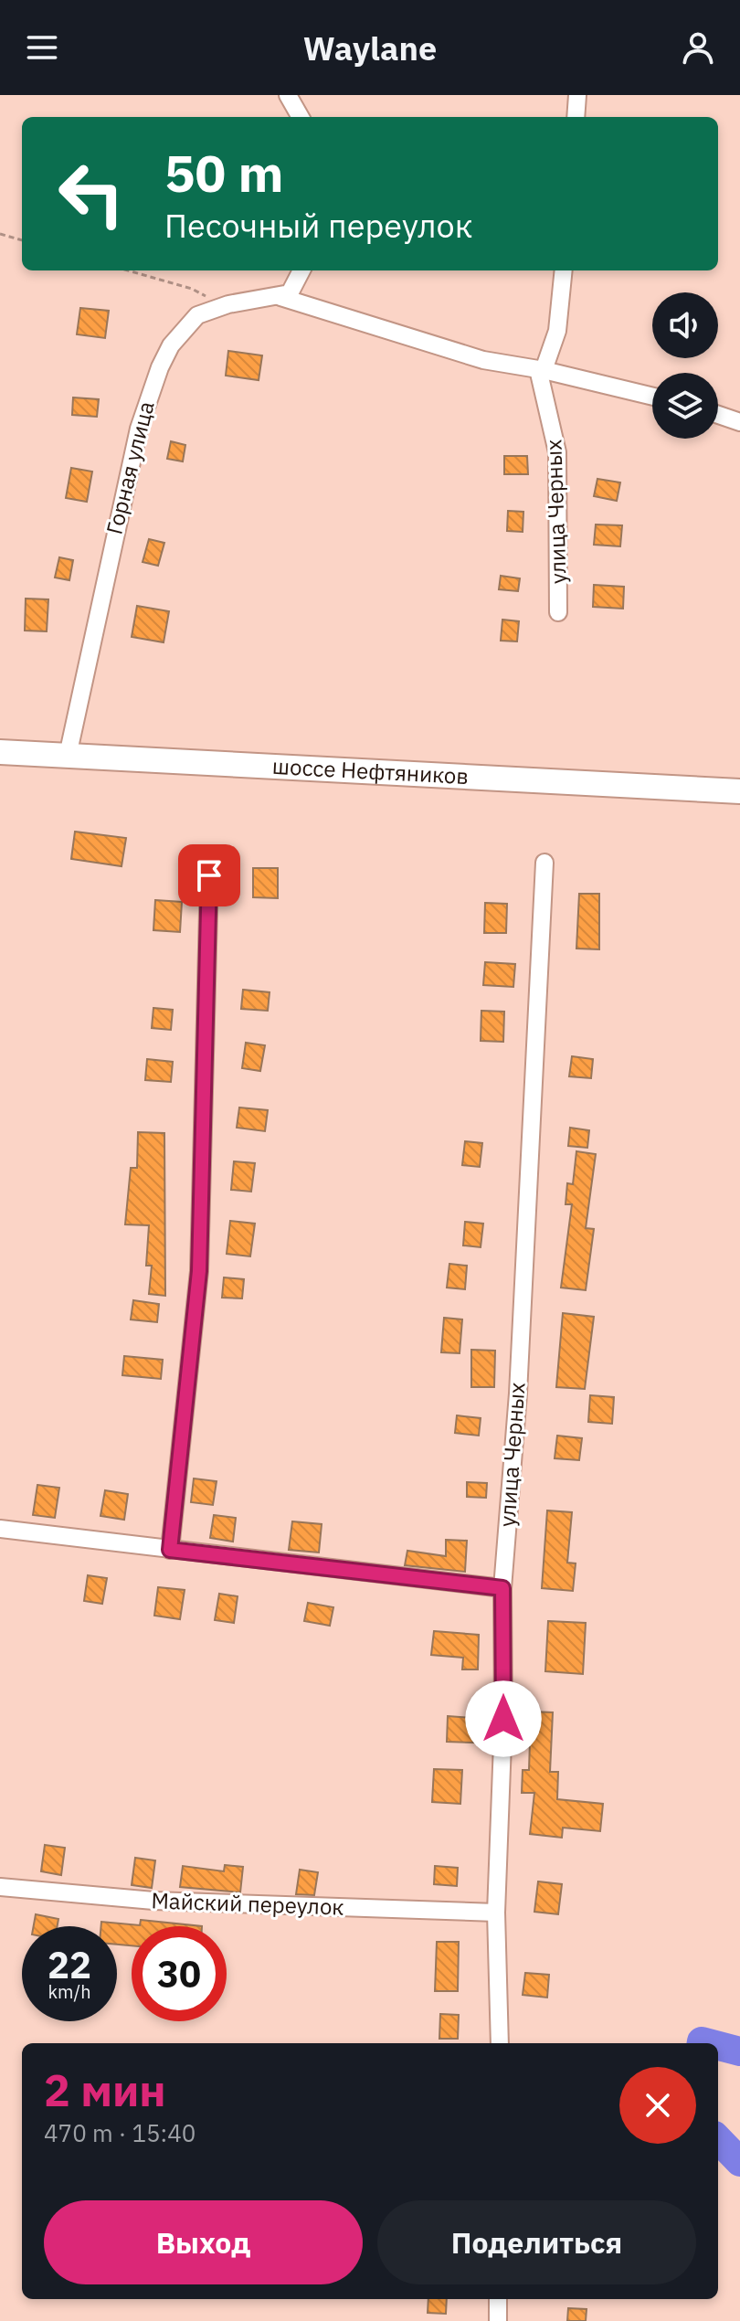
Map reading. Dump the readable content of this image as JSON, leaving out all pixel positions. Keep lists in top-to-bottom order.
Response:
{
  "streets": {
    "main road": ["шоссе Нефтяников"],
    "street": ["Горная улица", "улица Черных", "Майский переулок"]
  },
  "crossings": [
    ["Горная улица", "шоссе Нефтяников"],
    ["улица Черных", "Майский переулок"]
  ],
  "page": {
    "header": "Waylane",
    "turn": ["50 m", "Песочный переулок"],
    "speed": "22 km/h",
    "limit": "30",
    "heading": ["2 мин", "470 m · 15:40"],
    "buttons": ["Выход", "Поделиться"]
  }
}
